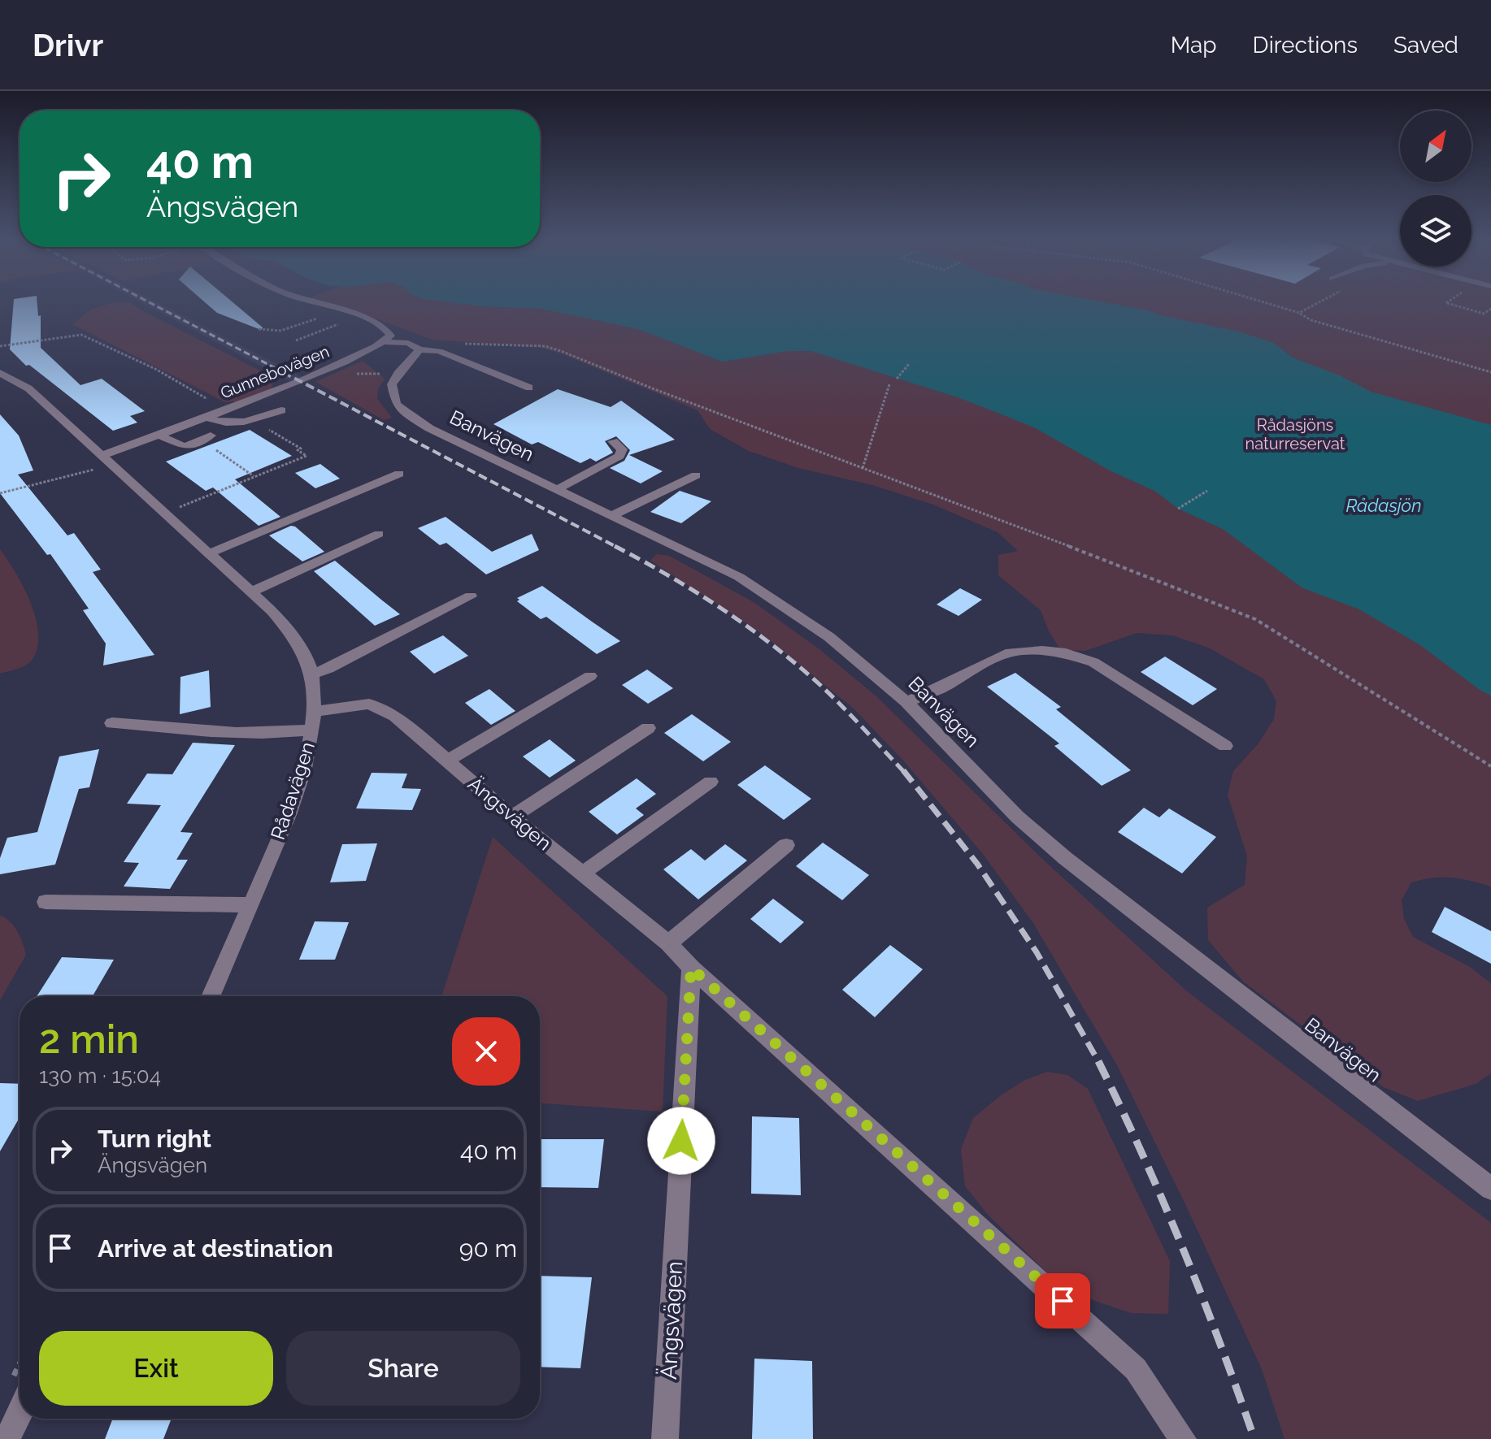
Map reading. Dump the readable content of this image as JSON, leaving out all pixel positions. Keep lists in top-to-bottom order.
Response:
{
  "streets": {
    "street": [
      "Gunnebovägen",
      "Banvägen",
      "Rådavägen",
      "Ängsvägen"
    ]
  },
  "crossings": [
    ["Gunnebovägen", "Rådavägen"],
    ["Rådavägen", "Ängsvägen"]
  ],
  "water": ["Rådasjön"],
  "parks": ["Rådasjöns naturreservat"],
  "north": "top right",
  "page": {
    "header": "Drivr",
    "nav": ["Map", "Directions", "Saved"],
    "turn": ["40 m", "Ängsvägen"],
    "heading": ["2 min", "130 m · 15:04"],
    "list": [
      {
        "name": "Turn right",
        "note": "Ängsvägen",
        "value": "40 m"
      },
      {
        "name": "Arrive at destination",
        "value": "90 m"
      }
    ],
    "buttons": ["Exit", "Share"]
  }
}
